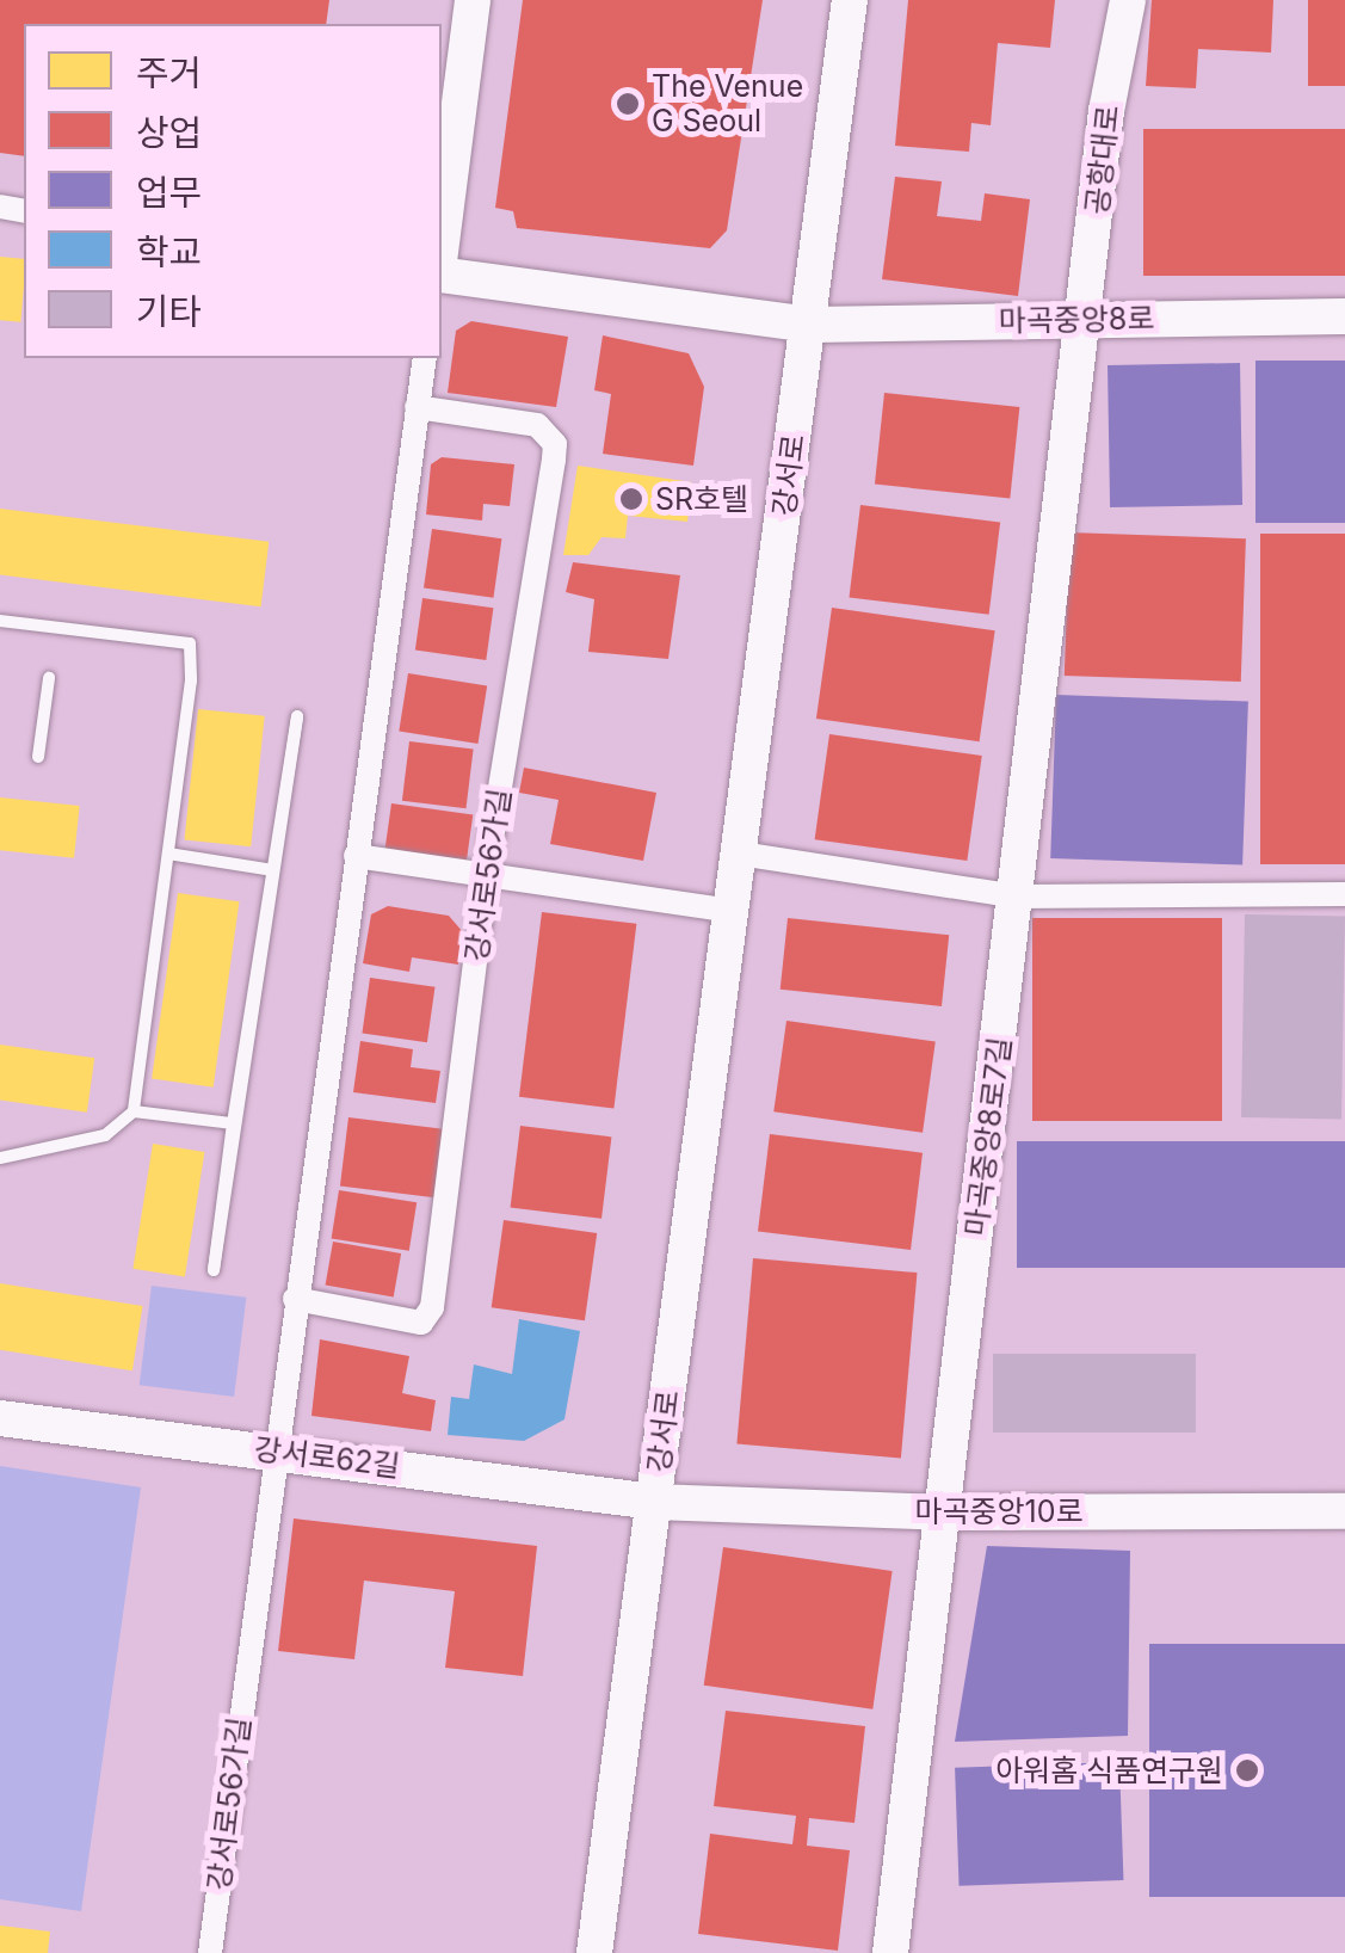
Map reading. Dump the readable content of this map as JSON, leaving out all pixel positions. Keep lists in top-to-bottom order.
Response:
{
  "streets": {
    "street": [
      "공항대로",
      "마곡중앙8로",
      "강서로",
      "강서로56가길",
      "마곡중앙8로7길",
      "강서로62길",
      "마곡중앙10로"
    ]
  },
  "crossings": [
    ["공항대로", "마곡중앙8로"],
    ["공항대로", "마곡중앙8로7길"],
    ["마곡중앙8로", "강서로"],
    ["마곡중앙8로", "마곡중앙8로7길"],
    ["강서로", "강서로62길"],
    ["강서로", "마곡중앙10로"],
    ["강서로56가길", "강서로62길"],
    ["마곡중앙8로7길", "마곡중앙10로"],
    ["강서로62길", "마곡중앙10로"]
  ],
  "places": ["The Venue G Seoul", "SR호텔", "아워홈 식품연구원"],
  "legend": [
    "주거",
    "상업",
    "업무",
    "학교",
    "기타"
  ]
}
